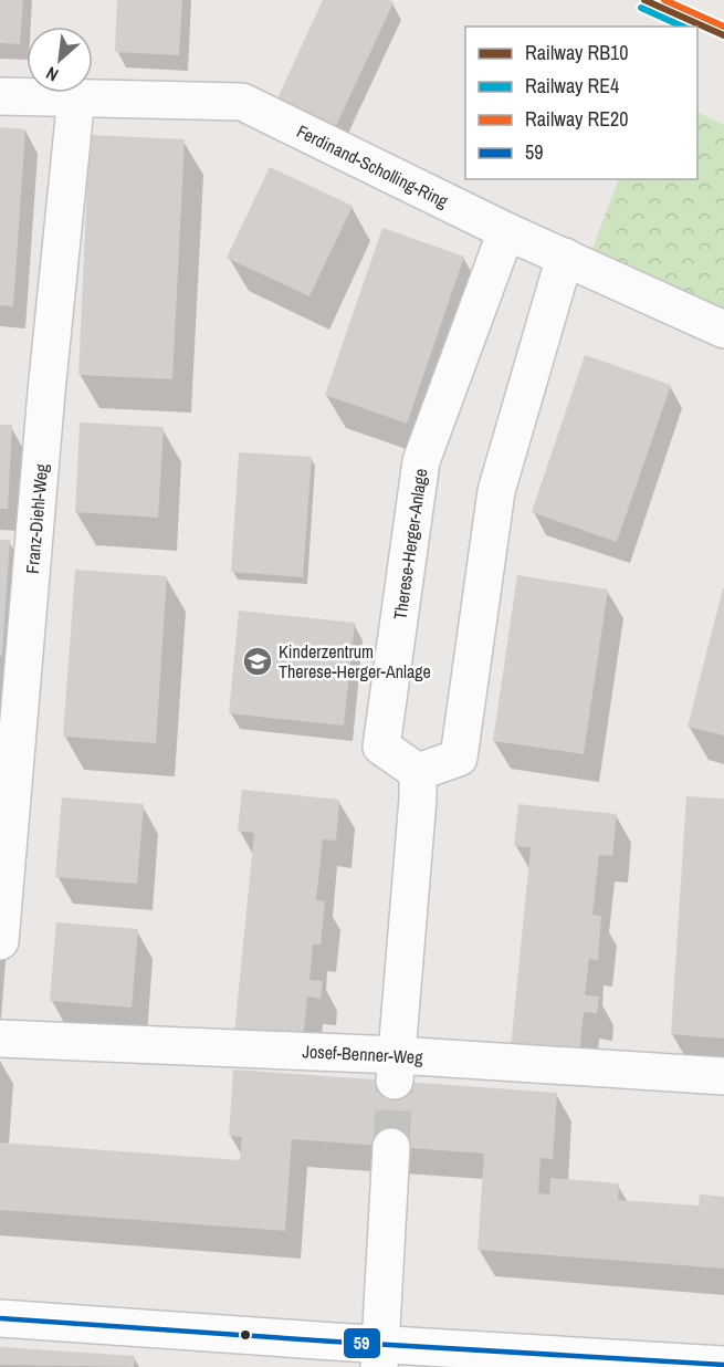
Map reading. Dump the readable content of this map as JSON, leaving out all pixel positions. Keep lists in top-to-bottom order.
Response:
{
  "streets": {
    "street": [
      "Ferdinand-Scholling-Ring",
      "Franz-Diehl-Weg",
      "Therese-Herger-Anlage",
      "Josef-Benner-Weg"
    ]
  },
  "crossings": [
    ["Ferdinand-Scholling-Ring", "Franz-Diehl-Weg"],
    ["Ferdinand-Scholling-Ring", "Therese-Herger-Anlage"]
  ],
  "places": {
    "school or university": ["Kinderzentrum Therese-Herger-Anlage"]
  },
  "lines": [
    "rail line RB10",
    "rail line RE20",
    "rail line RE4",
    "transit line 59"
  ],
  "legend": [
    "Railway RB10",
    "Railway RE4",
    "Railway RE20",
    "59"
  ],
  "north": "bottom left"
}
